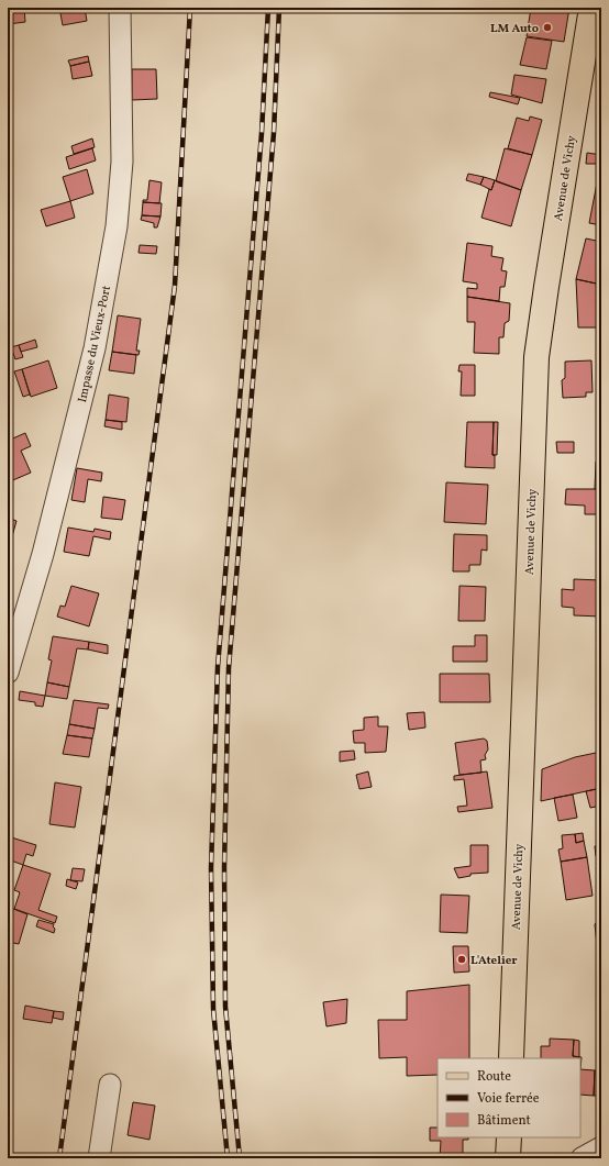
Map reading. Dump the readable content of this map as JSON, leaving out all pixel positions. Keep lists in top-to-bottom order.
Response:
{
  "streets": {
    "main road": ["Avenue de Vichy"],
    "street": ["Impasse du Vieux-Port"]
  },
  "places": ["LM Auto", "L'Atelier"],
  "legend": ["Route", "Voie ferrée", "Bâtiment"]
}
